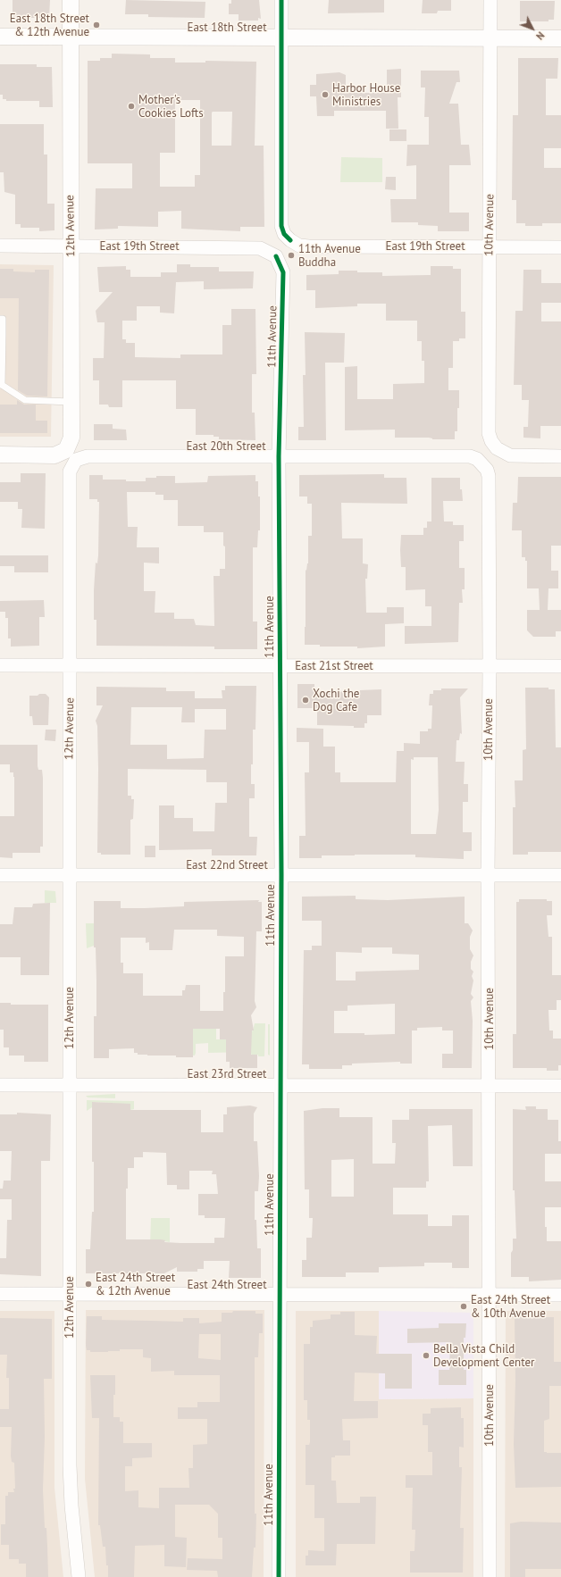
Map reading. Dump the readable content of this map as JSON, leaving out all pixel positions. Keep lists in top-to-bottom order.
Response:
{
  "streets": {
    "street": [
      "East 18th Street",
      "10th Avenue",
      "12th Avenue",
      "East 19th Street",
      "11th Avenue",
      "East 20th Street",
      "East 21st Street",
      "East 22nd Street",
      "East 23rd Street",
      "East 24th Street"
    ]
  },
  "crossings": [
    ["East 18th Street", "10th Avenue"],
    ["East 18th Street", "12th Avenue"],
    ["East 18th Street", "East 19th Street"],
    ["10th Avenue", "East 19th Street"],
    ["10th Avenue", "East 20th Street"],
    ["10th Avenue", "East 21st Street"],
    ["10th Avenue", "East 22nd Street"],
    ["10th Avenue", "East 23rd Street"],
    ["10th Avenue", "East 24th Street"],
    ["12th Avenue", "East 19th Street"],
    ["12th Avenue", "East 20th Street"],
    ["12th Avenue", "East 21st Street"],
    ["12th Avenue", "East 22nd Street"],
    ["12th Avenue", "East 23rd Street"],
    ["12th Avenue", "East 24th Street"],
    ["East 19th Street", "11th Avenue"],
    ["11th Avenue", "East 20th Street"],
    ["11th Avenue", "East 21st Street"],
    ["11th Avenue", "East 22nd Street"],
    ["11th Avenue", "East 23rd Street"],
    ["11th Avenue", "East 24th Street"]
  ],
  "places": [
    "East 18th Street & 12th Avenue",
    "Harbor House Ministries",
    "Mother's Cookies Lofts",
    "11th Avenue Buddha",
    "Xochi the Dog Cafe",
    "East 24th Street & 12th Avenue",
    "East 24th Street & 10th Avenue",
    "Bella Vista Child Development Center"
  ],
  "north": "bottom right"
}
